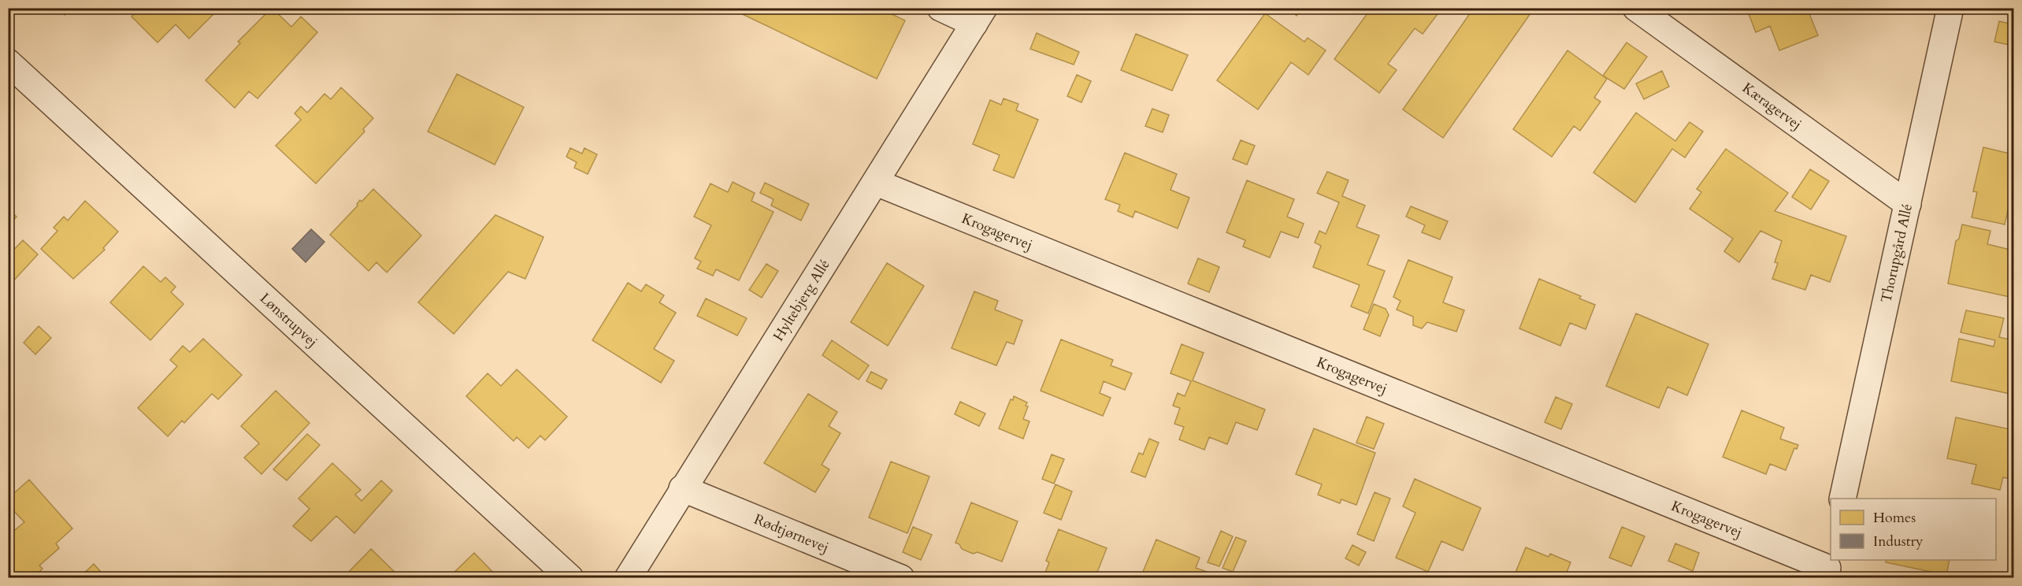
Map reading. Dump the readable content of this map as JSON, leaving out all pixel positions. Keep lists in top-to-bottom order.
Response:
{
  "streets": {
    "street": [
      "Kæragervej",
      "Krogagervej",
      "Thorupgård Allé",
      "Hyltebjerg Allé",
      "Lønstrupvej",
      "Rødtjørnevej"
    ]
  },
  "crossings": [
    ["Kæragervej", "Thorupgård Allé"],
    ["Krogagervej", "Hyltebjerg Allé"],
    ["Hyltebjerg Allé", "Rødtjørnevej"]
  ],
  "legend": ["Homes", "Industry"]
}
